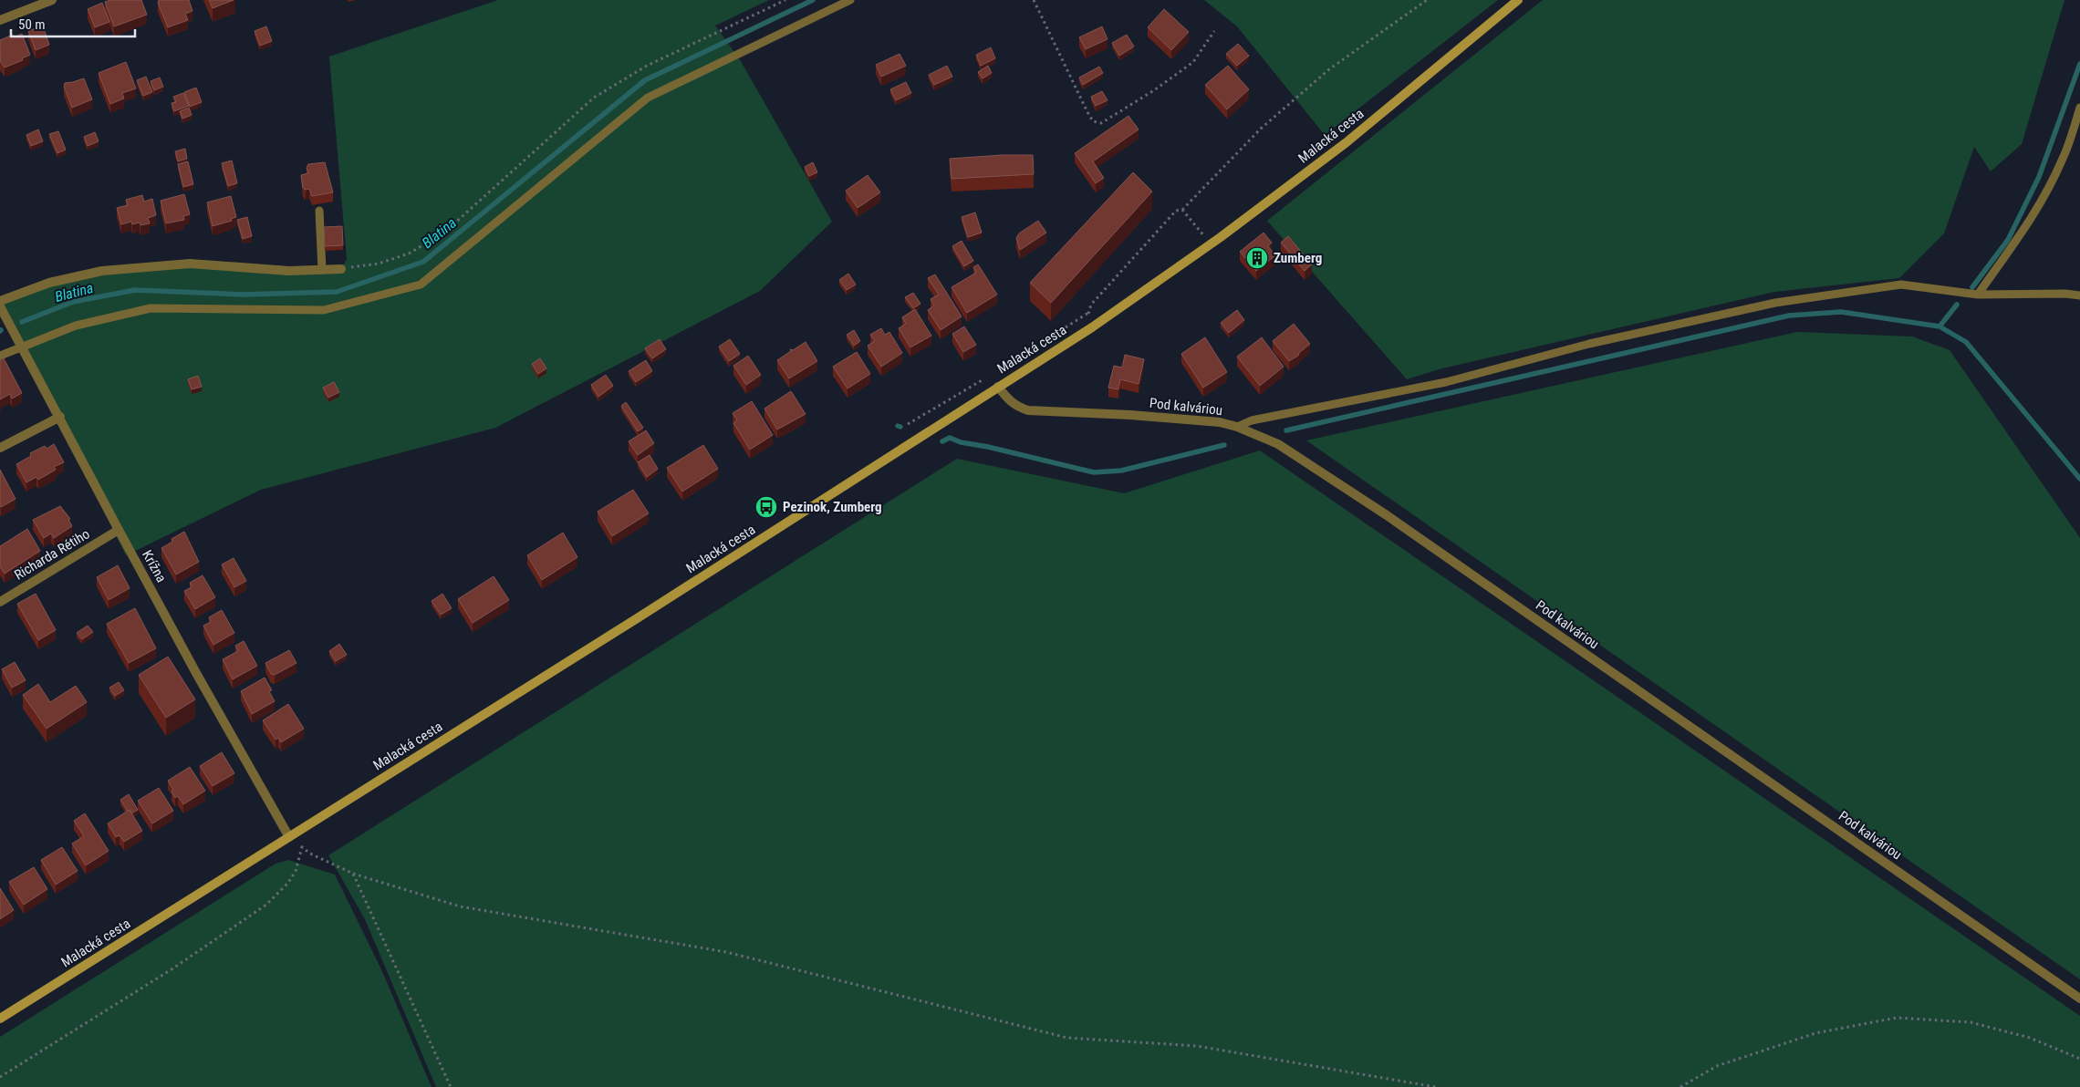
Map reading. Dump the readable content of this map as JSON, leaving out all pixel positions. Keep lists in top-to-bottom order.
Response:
{
  "streets": {
    "main road": ["Malacká cesta"],
    "street": ["Pod kalváriou", "Richarda Rétiho", "Krížna"]
  },
  "crossings": [
    ["Malacká cesta", "Pod kalváriou"],
    ["Malacká cesta", "Krížna"],
    ["Richarda Rétiho", "Krížna"]
  ],
  "water": ["Blatina"],
  "places": {
    "building": ["Zumberg"],
    "bus stop": ["Pezinok, Zumberg"]
  },
  "scale_bar": "50 m"
}
